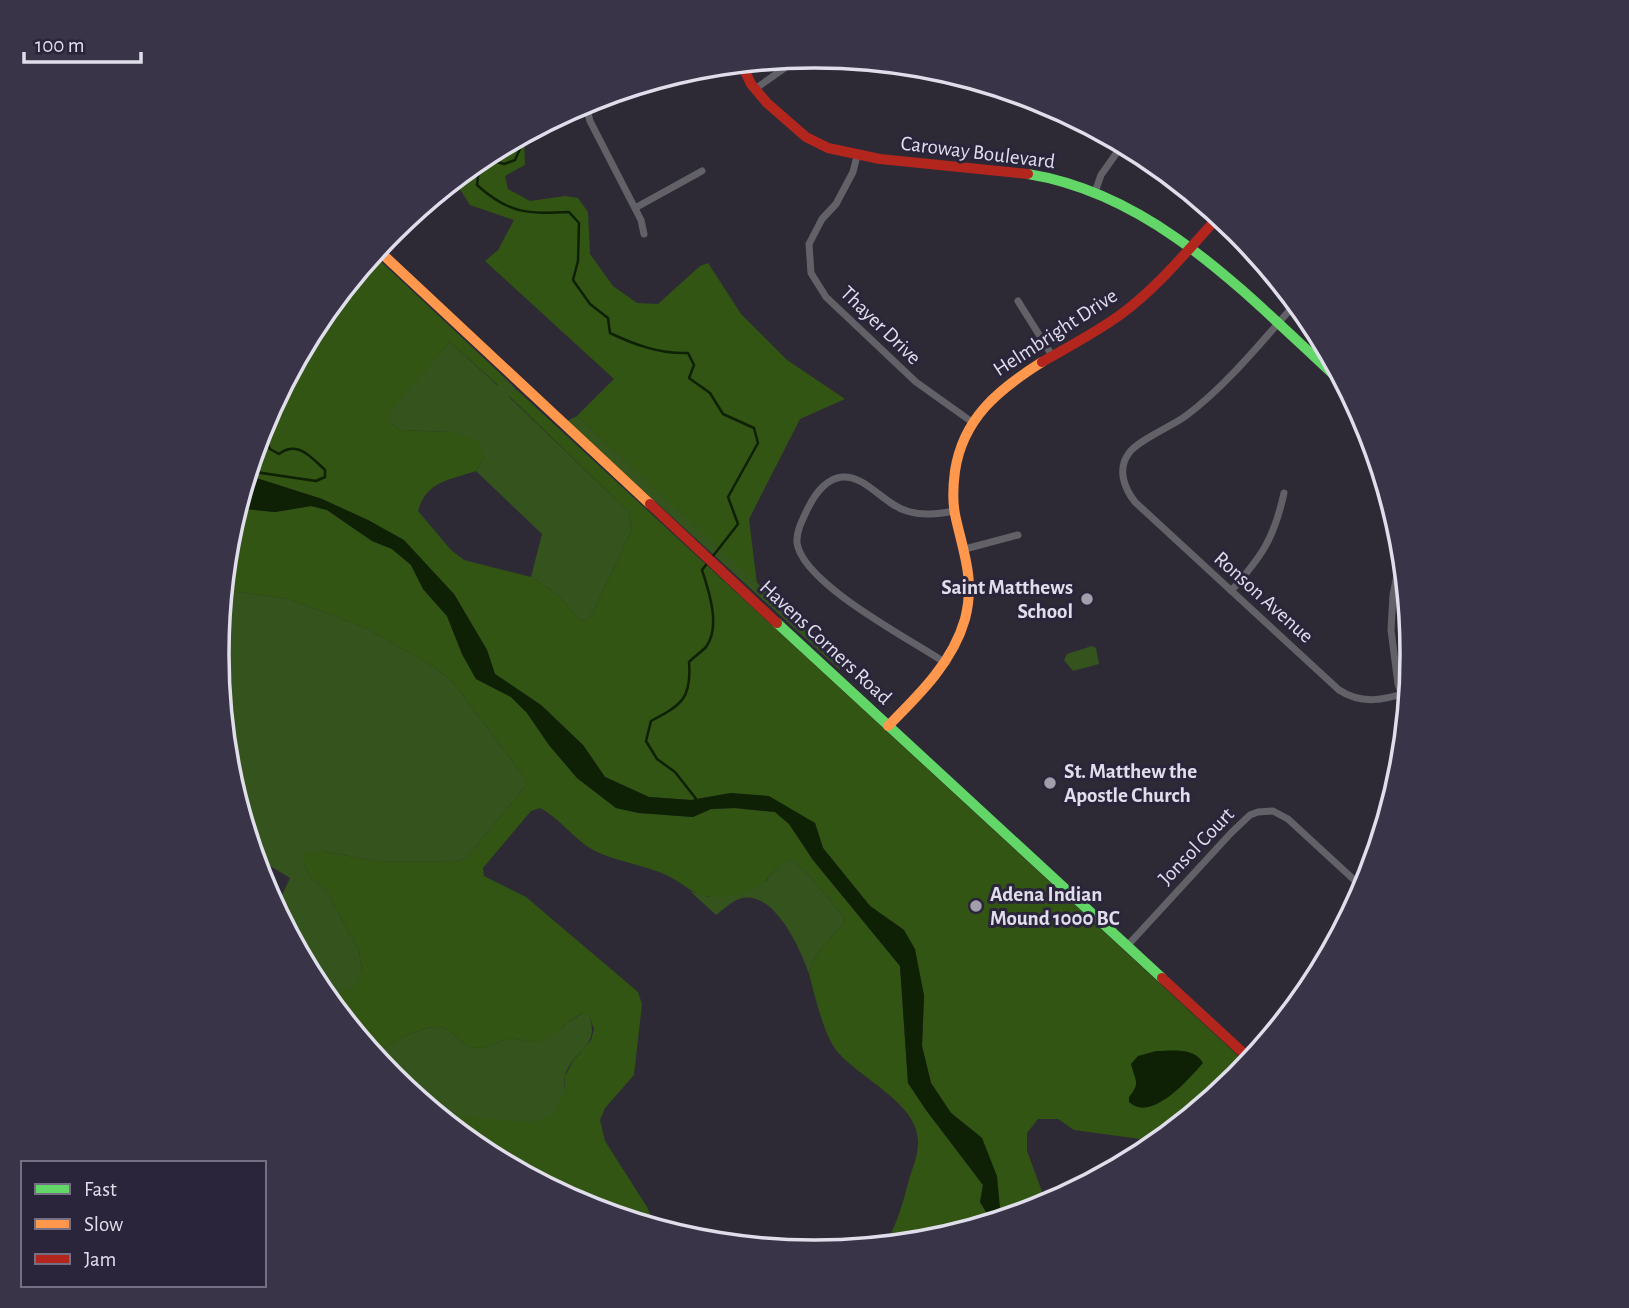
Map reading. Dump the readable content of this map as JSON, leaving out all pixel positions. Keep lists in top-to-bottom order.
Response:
{
  "streets": {
    "street": [
      "Caroway Boulevard",
      "Thayer Drive",
      "Helmbright Drive",
      "Ronson Avenue",
      "Havens Corners Road",
      "Jonsol Court"
    ]
  },
  "crossings": [
    ["Caroway Boulevard", "Thayer Drive"],
    ["Caroway Boulevard", "Helmbright Drive"],
    ["Caroway Boulevard", "Ronson Avenue"],
    ["Thayer Drive", "Helmbright Drive"],
    ["Helmbright Drive", "Havens Corners Road"],
    ["Havens Corners Road", "Jonsol Court"]
  ],
  "places": ["Saint Matthews School", "St. Matthew the Apostle Church", "Adena Indian Mound 1000 BC"],
  "legend": ["Fast", "Slow", "Jam"],
  "scale_bar": "100 m"
}
